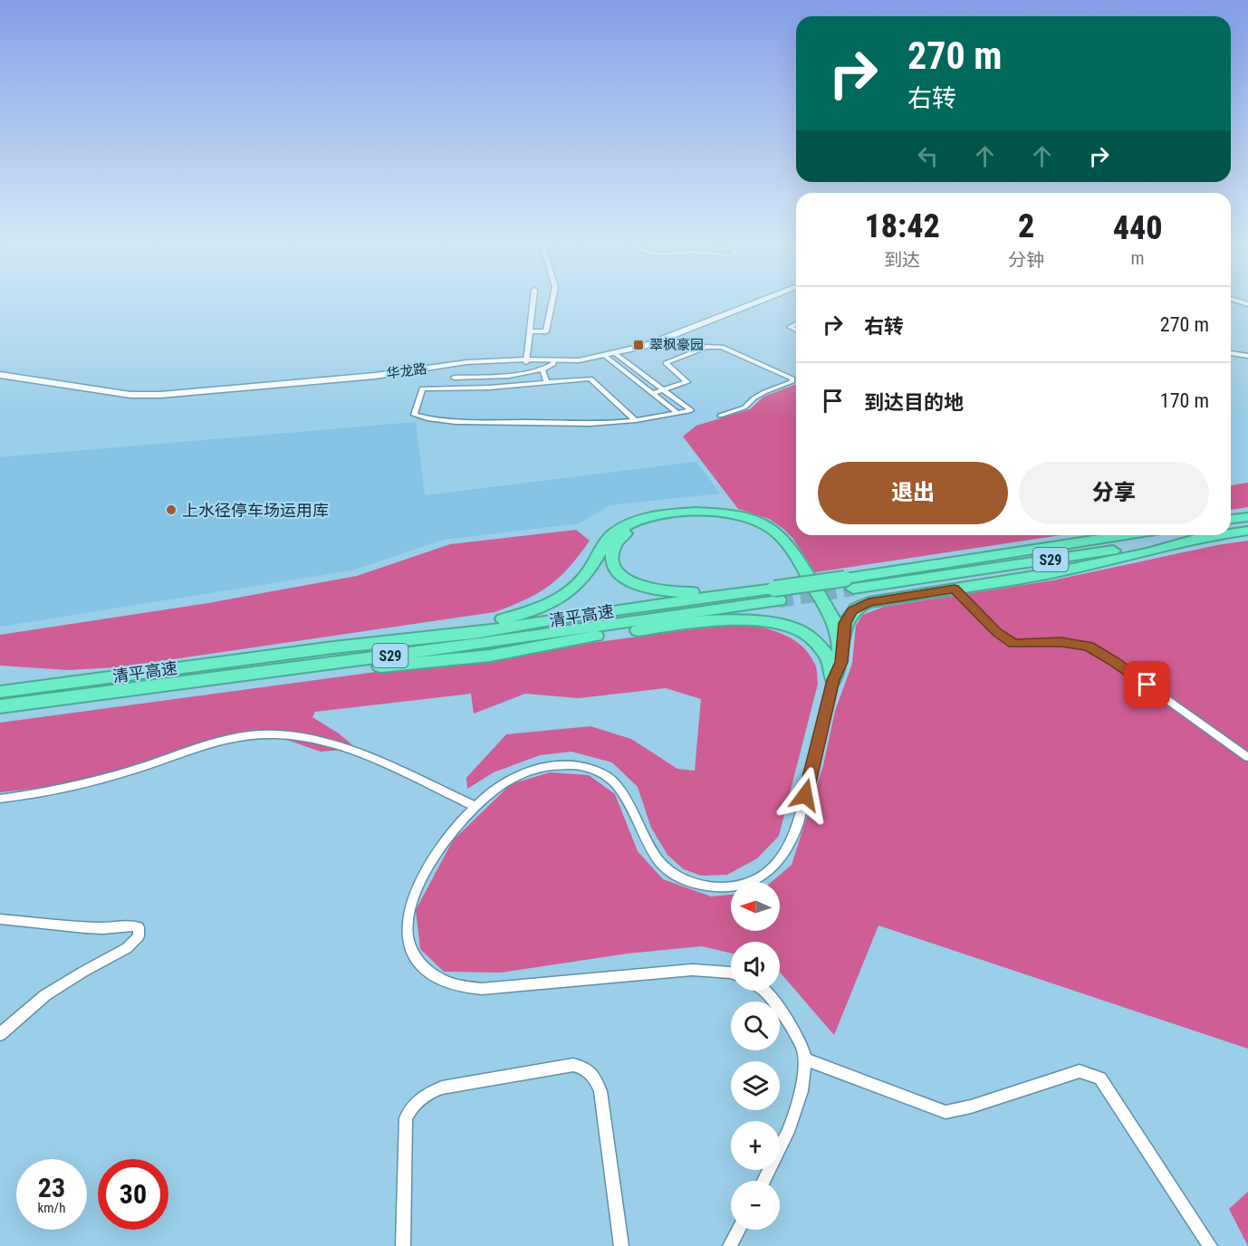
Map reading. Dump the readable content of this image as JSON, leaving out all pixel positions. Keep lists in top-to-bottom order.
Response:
{
  "streets": {
    "highway": ["S29", "清平高速"],
    "street": ["华龙路"]
  },
  "places": {
    "transit": ["翠枫豪园"],
    "other": ["上水径停车场运用库"]
  },
  "north": "left",
  "page": {
    "turn": ["270 m", "右转"],
    "eta": [
      "18:42",
      "到达",
      "2",
      "分钟",
      "440",
      "m"
    ],
    "list": [
      {
        "name": "右转",
        "value": "270 m"
      },
      {
        "name": "到达目的地",
        "value": "170 m"
      }
    ],
    "buttons": ["退出", "分享"],
    "map_buttons": ["+", "−"],
    "speed": "23 km/h",
    "limit": "30"
  }
}
